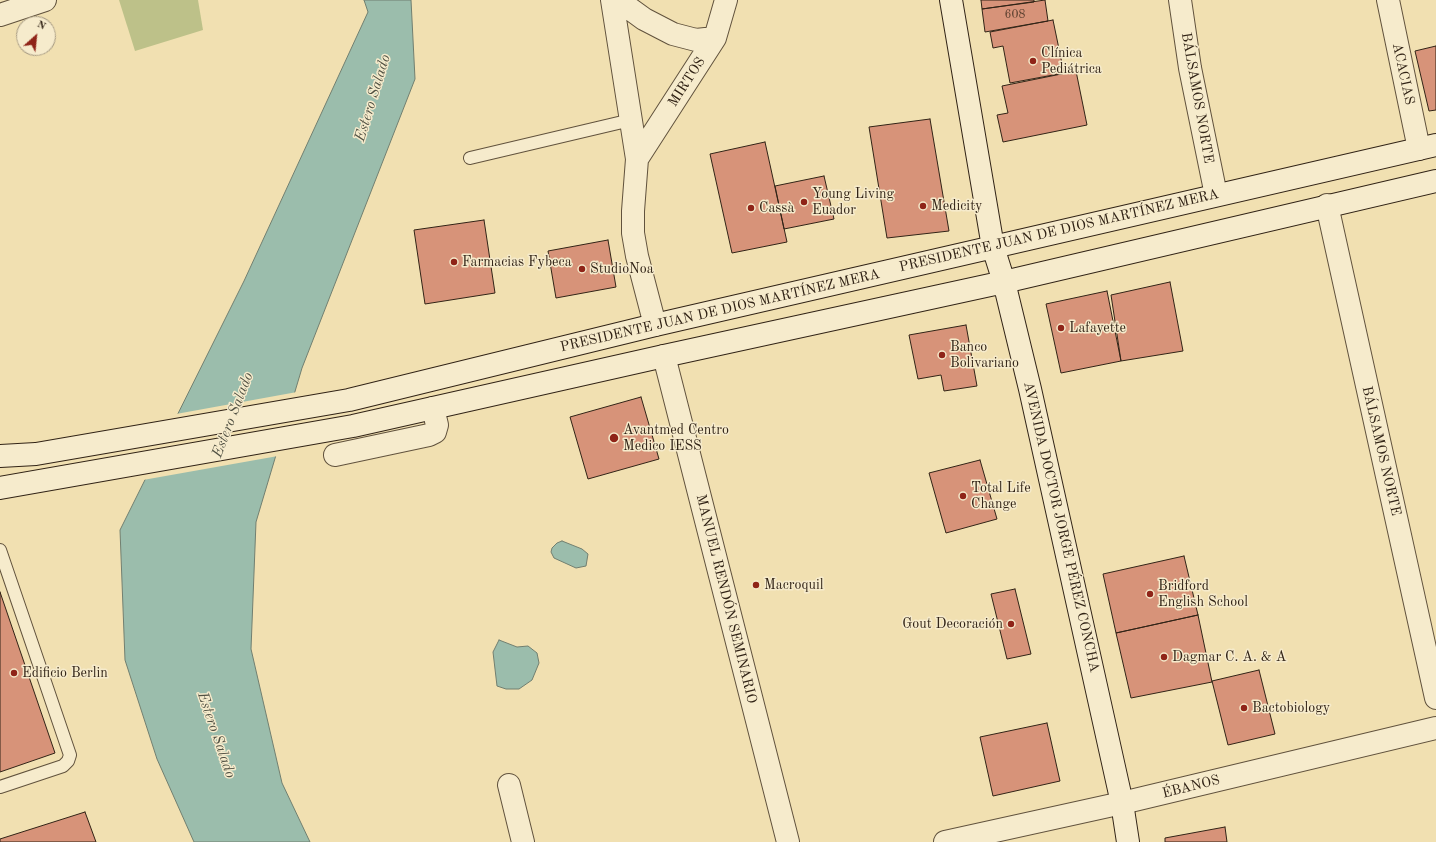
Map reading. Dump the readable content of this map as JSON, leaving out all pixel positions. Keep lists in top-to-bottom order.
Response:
{
  "streets": {
    "street": [
      "ACACIAS",
      "MIRTOS",
      "BÁLSAMOS NORTE",
      "PRESIDENTE JUAN DE DIOS MARTÍNEZ MERA",
      "AVENIDA DOCTOR JORGE PÉREZ CONCHA",
      "MANUEL RENDÓN SEMINARIO",
      "ÉBANOS"
    ]
  },
  "crossings": [
    ["ACACIAS", "PRESIDENTE JUAN DE DIOS MARTÍNEZ MERA"],
    ["BÁLSAMOS NORTE", "PRESIDENTE JUAN DE DIOS MARTÍNEZ MERA"],
    ["PRESIDENTE JUAN DE DIOS MARTÍNEZ MERA", "AVENIDA DOCTOR JORGE PÉREZ CONCHA"],
    ["AVENIDA DOCTOR JORGE PÉREZ CONCHA", "ÉBANOS"]
  ],
  "water": ["Estero Salado"],
  "places": [
    "Clínica Pediátrica",
    "Young Living Euador",
    "Medicity",
    "Cassà",
    "Farmacias Fybeca",
    "StudioNoa",
    "Lafayette",
    "Banco Bolivariano",
    "Avantmed Centro Medico IESS",
    "Total Life Change",
    "Macroquil",
    "Bridford English School",
    "Gout Decoración",
    "Dagmar C. A. & A",
    "Edificio Berlin",
    "Bactobiology"
  ],
  "house_numbers": ["608"],
  "north": "top right"
}
